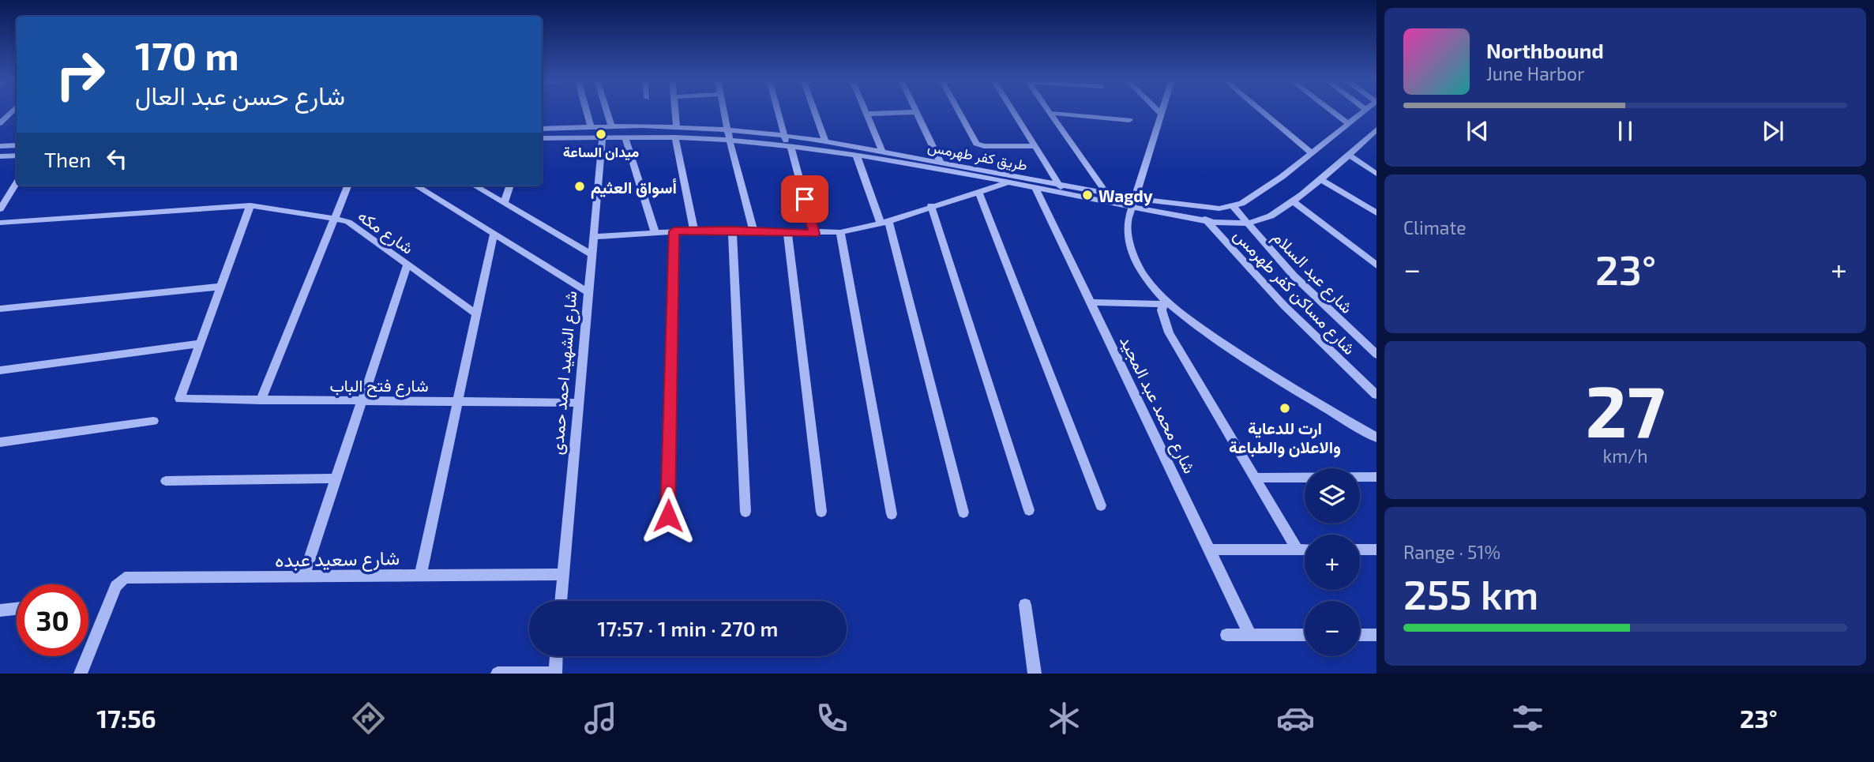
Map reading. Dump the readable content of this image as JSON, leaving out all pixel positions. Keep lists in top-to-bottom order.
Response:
{
  "streets": {
    "street": [
      "طريق كفر طهرمس",
      "شارع مكه",
      "شارع عبد السلام",
      "شارع مساكن كفر طهرمس",
      "شارع الشهيد احمد حمدى",
      "شارع فتح الباب",
      "شارع محمد عبد المجيد",
      "شارع سعيد عبده"
    ]
  },
  "crossings": [
    ["طريق كفر طهرمس", "شارع عبد السلام"],
    ["طريق كفر طهرمس", "شارع مساكن كفر طهرمس"],
    ["طريق كفر طهرمس", "شارع الشهيد احمد حمدى"],
    ["طريق كفر طهرمس", "شارع محمد عبد المجيد"],
    ["شارع الشهيد احمد حمدى", "شارع فتح الباب"],
    ["شارع الشهيد احمد حمدى", "شارع سعيد عبده"]
  ],
  "places": [
    "ميدان الساعة",
    "أسواق العثيم",
    "Wagdy",
    "ارت للدعاية والاعلان والطباعة"
  ],
  "page": {
    "turn": ["170 m", "شارع حسن عبد العال"],
    "song": ["Northbound", "June Harbor"],
    "then": "Then",
    "tile": [
      "Climate",
      ["27", "km/h"],
      ["Range · 51%", "255 km"]
    ],
    "heat": ["−", "23°", "+"],
    "map_buttons": ["+", "−"],
    "limit": "30",
    "trip": "17:57 · 1 min · 270 m",
    "tabs": ["17:56", "23°"]
  }
}
